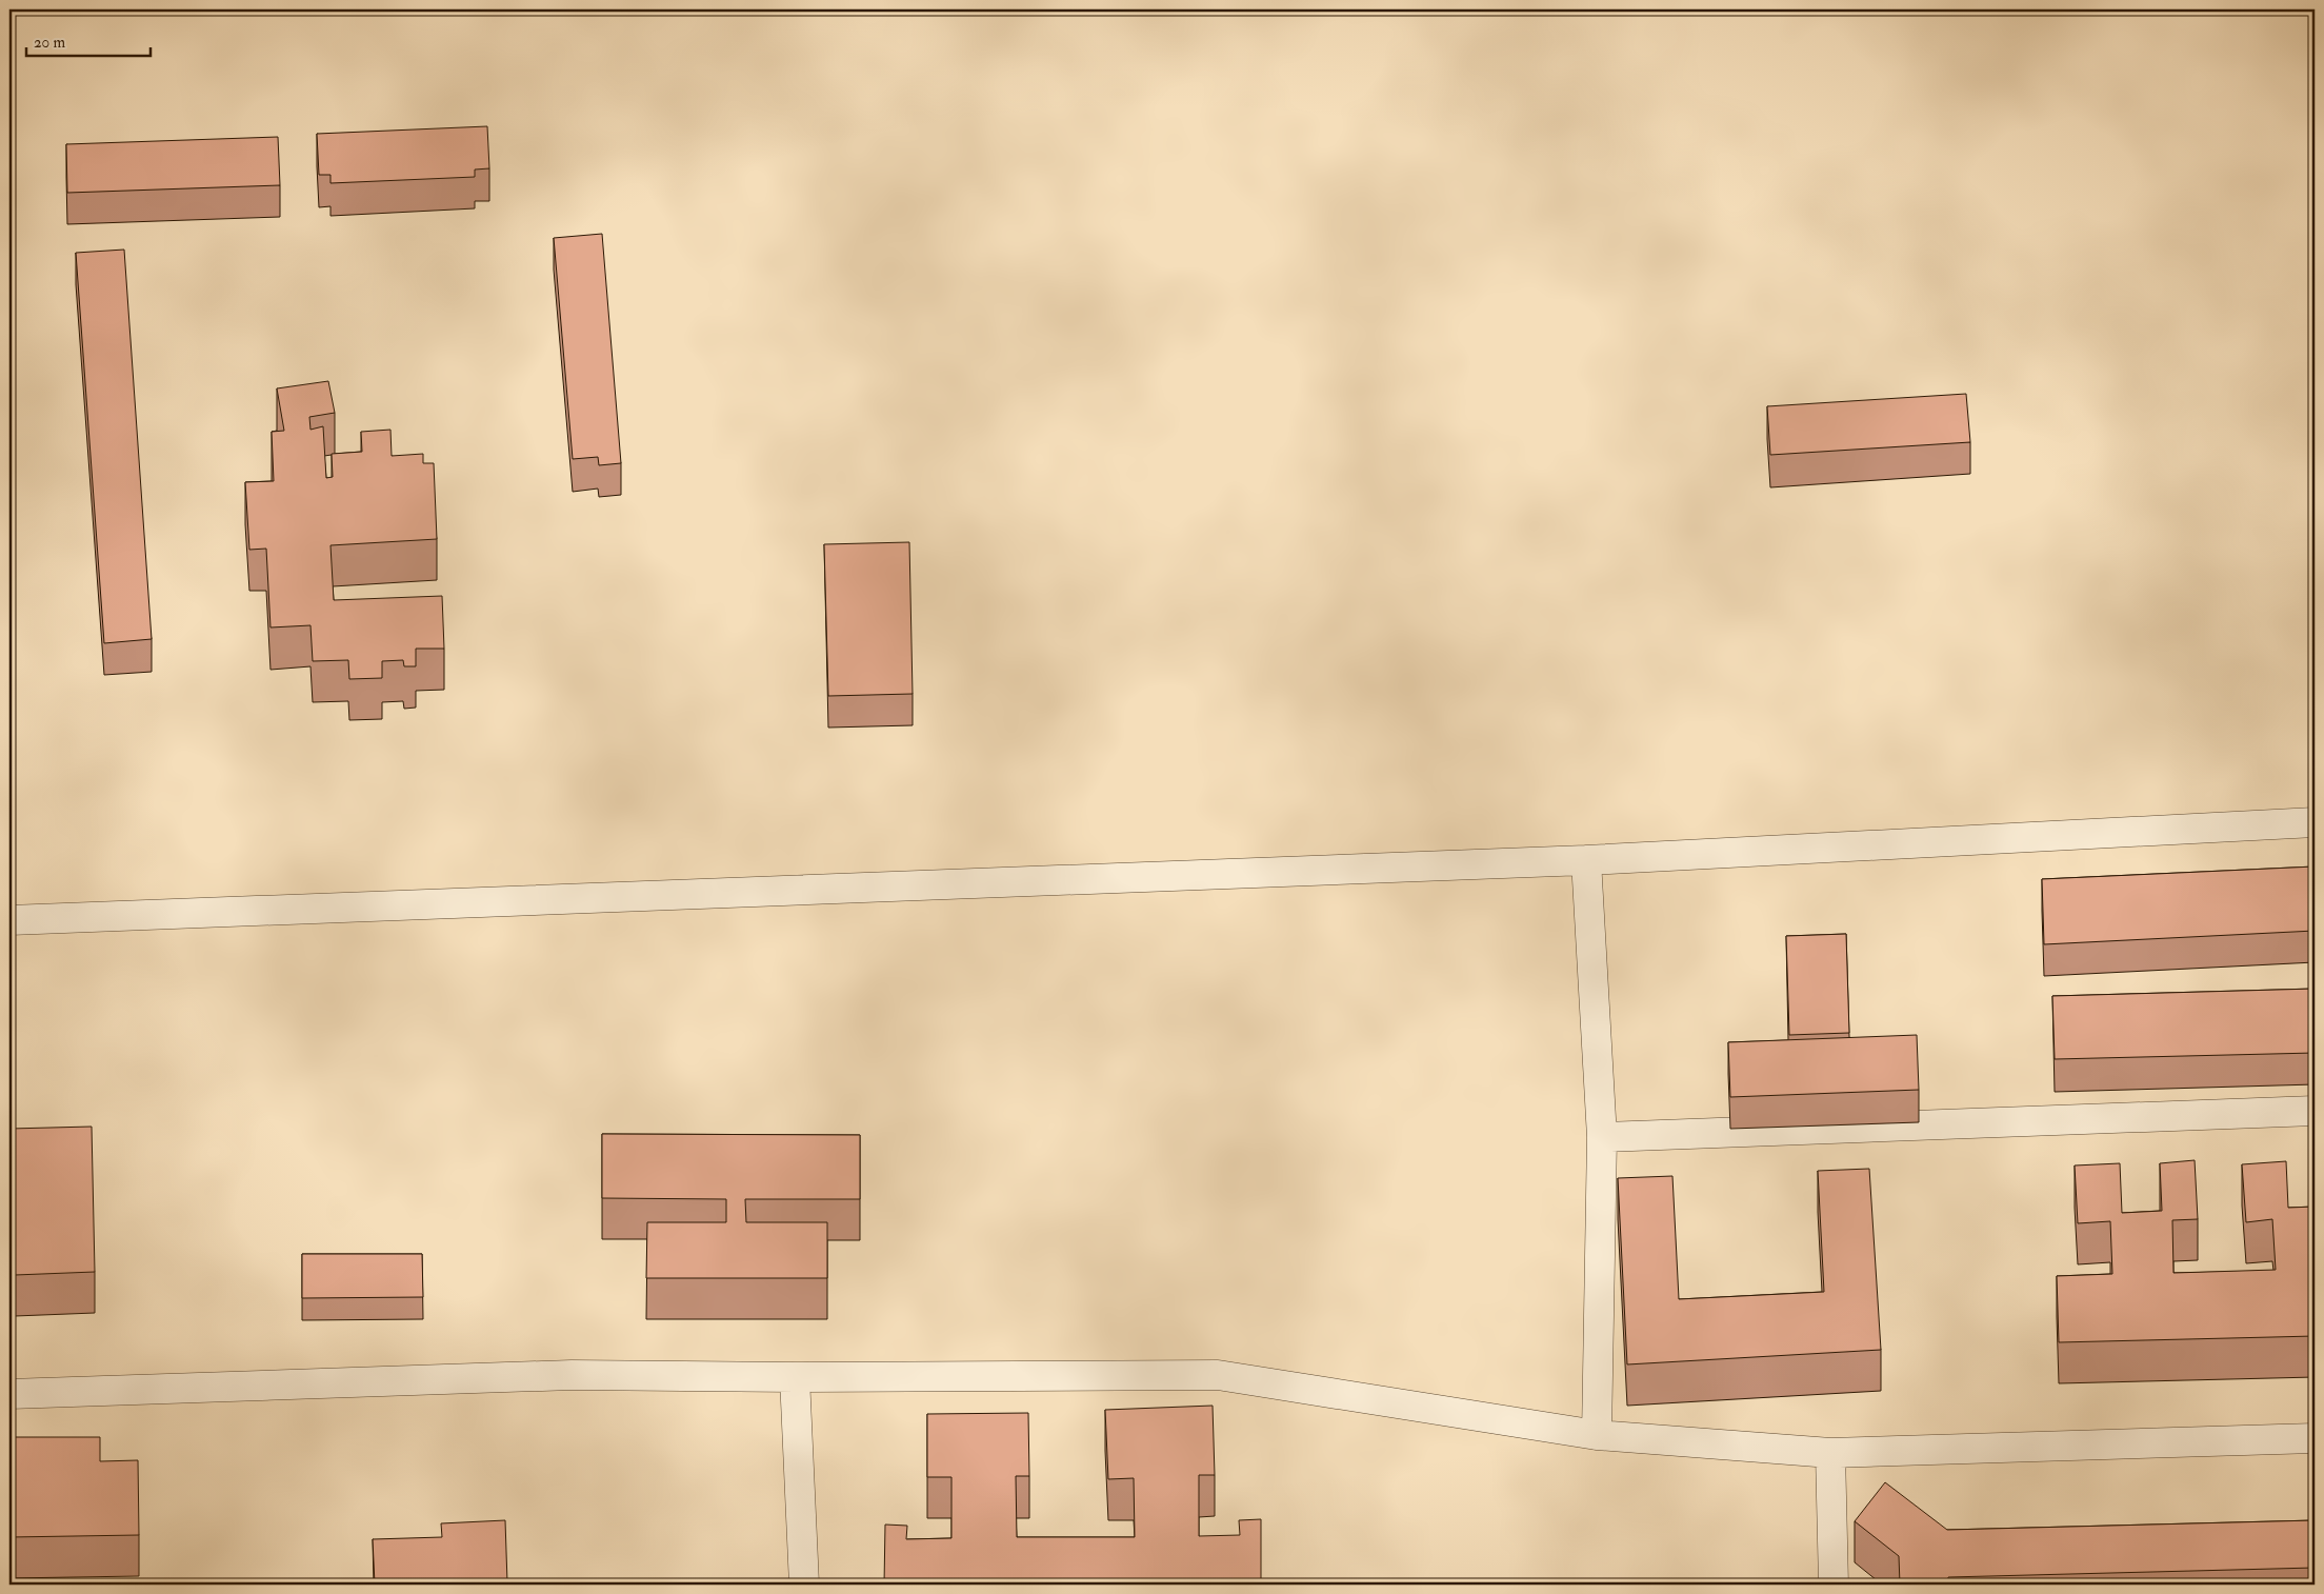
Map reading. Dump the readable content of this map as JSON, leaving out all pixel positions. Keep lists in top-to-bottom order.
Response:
{
  "scale_bar": "20 m"
}
